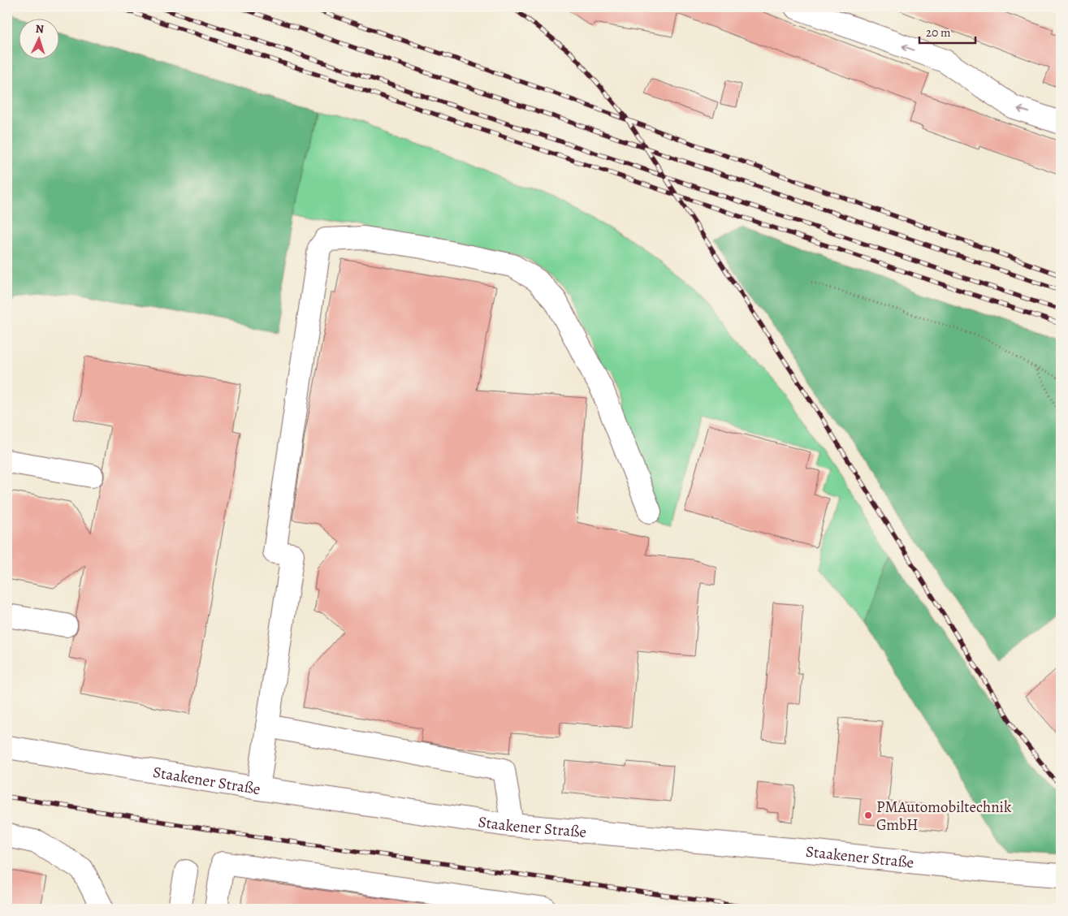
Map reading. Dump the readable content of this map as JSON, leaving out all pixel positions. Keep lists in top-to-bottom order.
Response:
{
  "streets": {
    "street": ["Staakener Straße"]
  },
  "places": ["PMAutomobiltechnik GmbH"],
  "scale_bar": "20 m",
  "north": "top"
}
